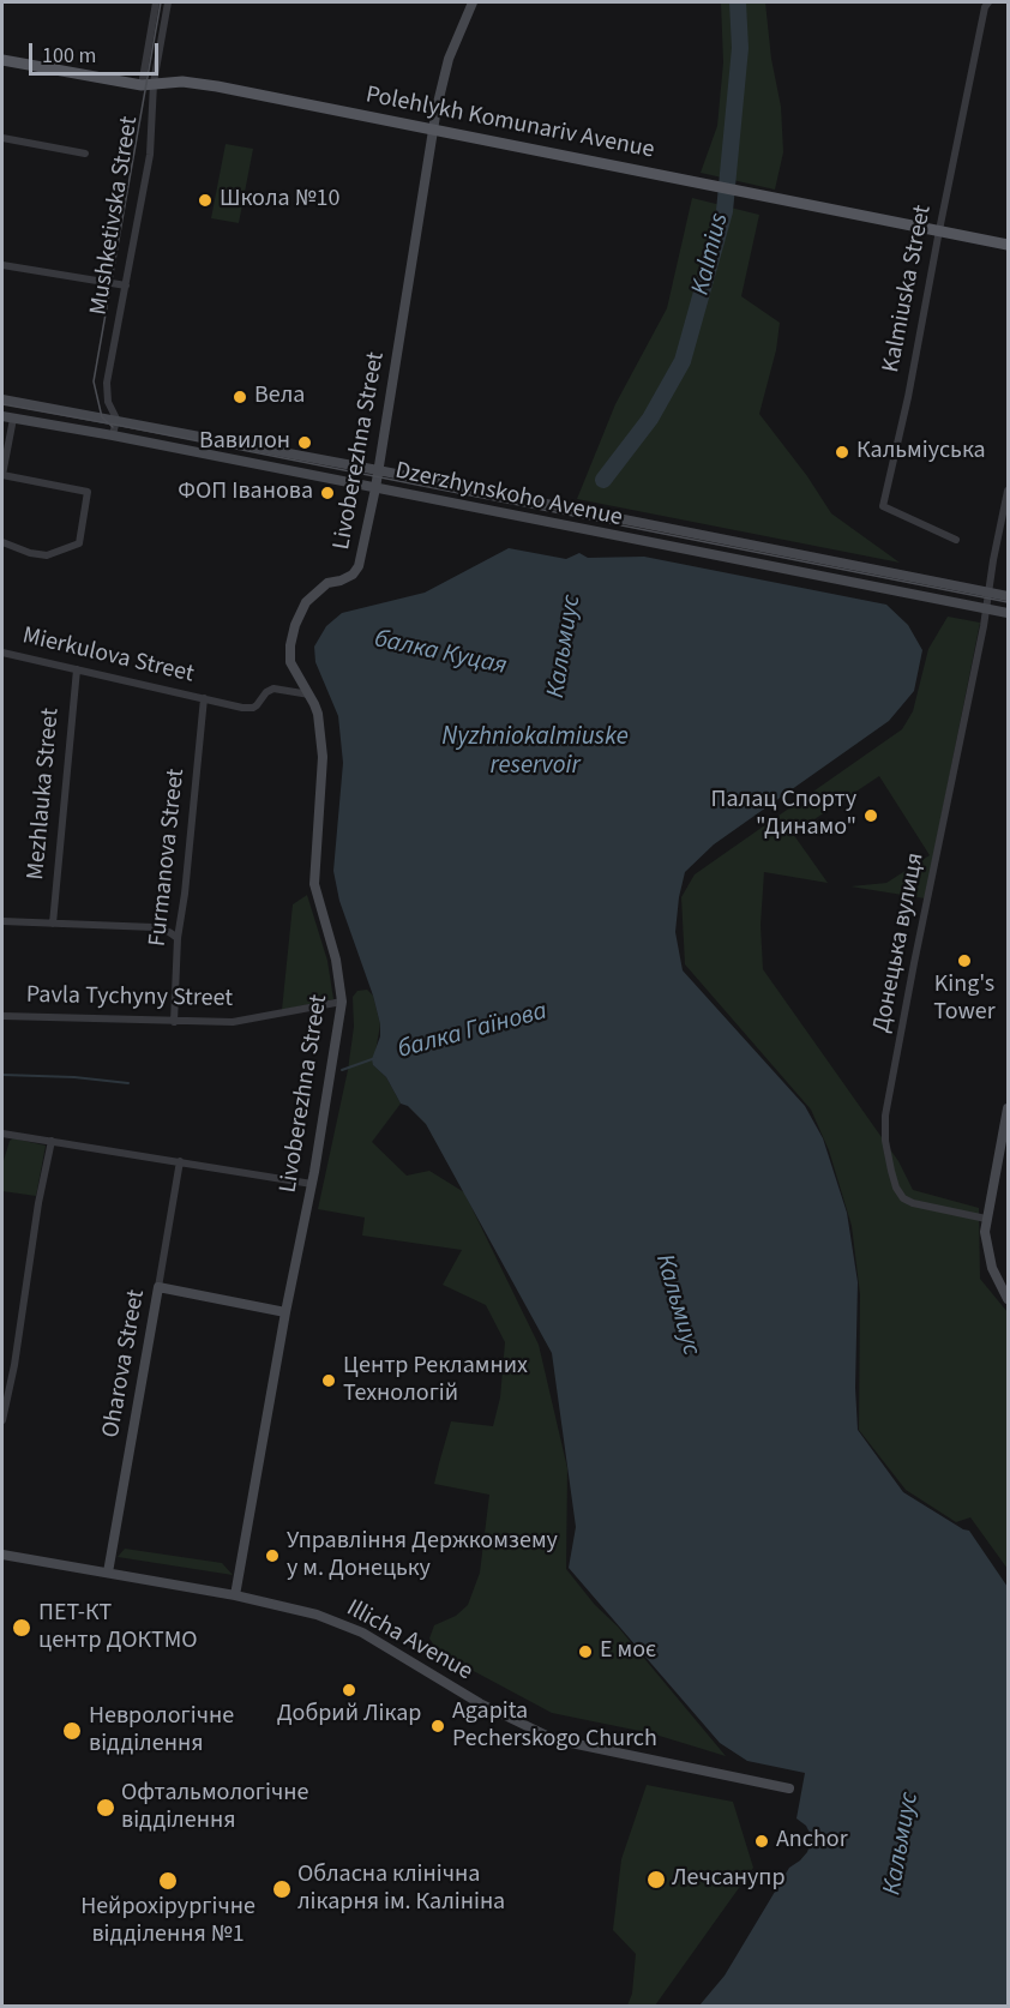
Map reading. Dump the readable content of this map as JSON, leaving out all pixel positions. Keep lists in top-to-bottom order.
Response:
{
  "streets": {
    "main road": ["Polehlykh Komunariv Avenue"],
    "street": [
      "Mushketivska Street",
      "Kalmiuska Street",
      "Livoberezhna Street",
      "Dzerzhynskoho Avenue",
      "Mierkulova Street",
      "Mezhlauka Street",
      "Furmanova Street",
      "Донецька вулиця",
      "Pavla Tychyny Street",
      "Oharova Street",
      "Illicha Avenue"
    ]
  },
  "crossings": [
    ["Polehlykh Komunariv Avenue", "Mushketivska Street"],
    ["Polehlykh Komunariv Avenue", "Kalmiuska Street"],
    ["Polehlykh Komunariv Avenue", "Livoberezhna Street"],
    ["Mushketivska Street", "Dzerzhynskoho Avenue"],
    ["Livoberezhna Street", "Dzerzhynskoho Avenue"],
    ["Livoberezhna Street", "Mierkulova Street"],
    ["Livoberezhna Street", "Pavla Tychyny Street"],
    ["Livoberezhna Street", "Illicha Avenue"],
    ["Dzerzhynskoho Avenue", "Донецька вулиця"],
    ["Mierkulova Street", "Mezhlauka Street"],
    ["Mierkulova Street", "Furmanova Street"],
    ["Furmanova Street", "Pavla Tychyny Street"],
    ["Oharova Street", "Illicha Avenue"]
  ],
  "water": [
    "Kalmius",
    "Кальмиус",
    "балка Куцая",
    "Nyzhniokalmiuske reservoir",
    "балка Гаїнова"
  ],
  "places": [
    "Школа №10",
    "Вела",
    "Вавилон",
    "Кальміуська",
    "ФОП Іванова",
    "Палац Спорту \"Динамо\"",
    "King's Tower",
    "Центр Рекламних Технологій",
    "Управління Держкомзему у м. Донецьку",
    "ПЕТ-КТ центр ДОКТМО",
    "Е моє",
    "Добрий Лікар",
    "Agapita Pecherskogo Church",
    "Неврологічне відділення",
    "Офтальмологічне відділення",
    "Anchor",
    "Лечсанупр",
    "Нейрохірургічне відділення №1",
    "Обласна клінічна лікарня ім. Калініна"
  ],
  "scale_bar": "100 m"
}
